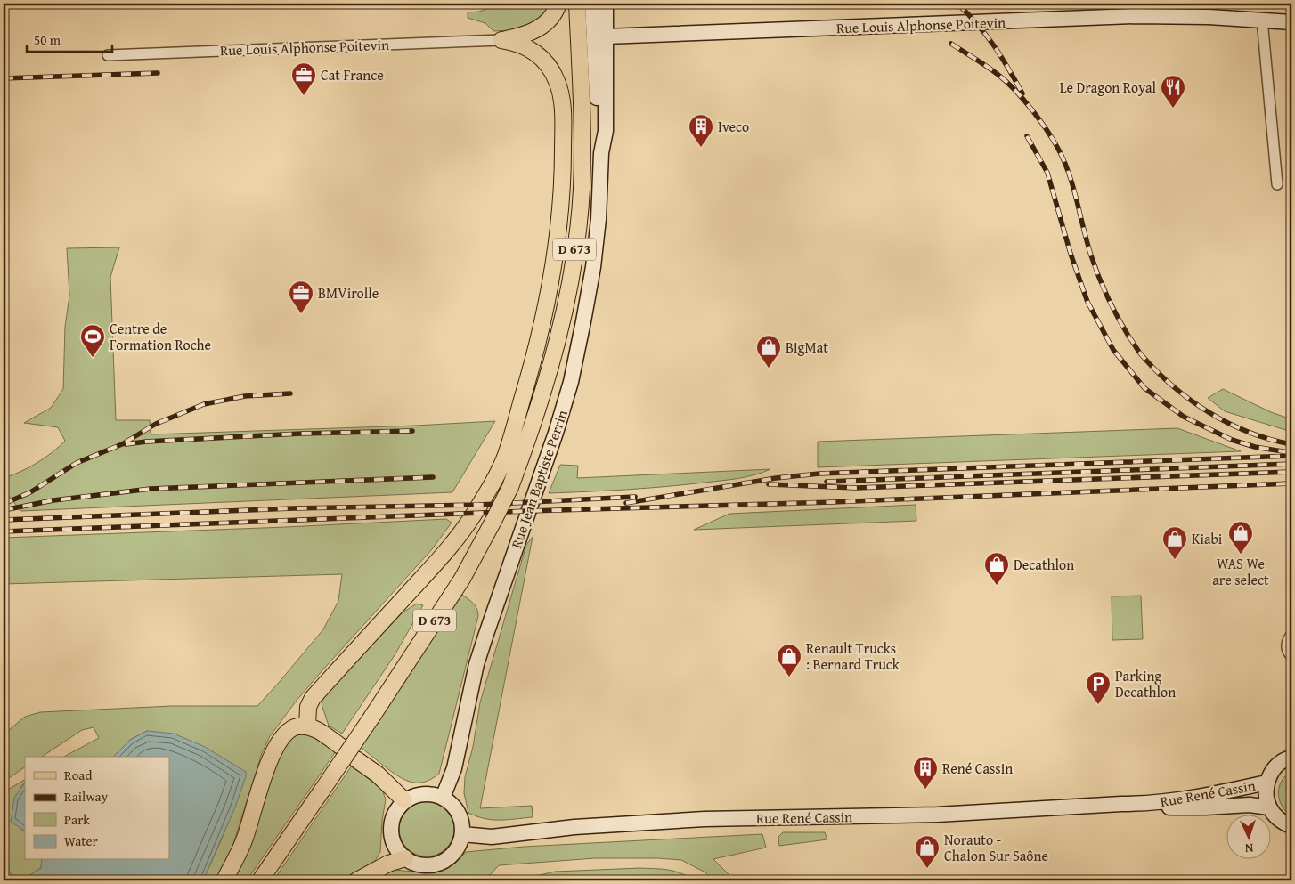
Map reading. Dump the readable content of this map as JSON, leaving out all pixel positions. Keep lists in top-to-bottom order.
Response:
{
  "streets": {
    "main road": [
      "Rue Louis Alphonse Poitevin",
      "D 673",
      "Rue Jean Baptiste Perrin",
      "Rue René Cassin"
    ]
  },
  "crossings": [
    ["Rue Louis Alphonse Poitevin", "Rue Jean Baptiste Perrin"],
    ["Rue Jean Baptiste Perrin", "Rue René Cassin"]
  ],
  "places": {
    "office": ["Cat France", "BMVirolle"],
    "restaurant": ["Le Dragon Royal"],
    "building": ["Iveco", "René Cassin"],
    "sports": ["Centre de Formation Roche"],
    "shop": [
      "BigMat",
      "WAS We are select",
      "Kiabi",
      "Decathlon",
      "Renault Trucks : Bernard Truck",
      "Norauto - Chalon Sur Saône"
    ],
    "parking": ["Parking Decathlon"]
  },
  "legend": [
    "Road",
    "Railway",
    "Park",
    "Water"
  ],
  "scale_bar": "50 m",
  "north": "bottom"
}
